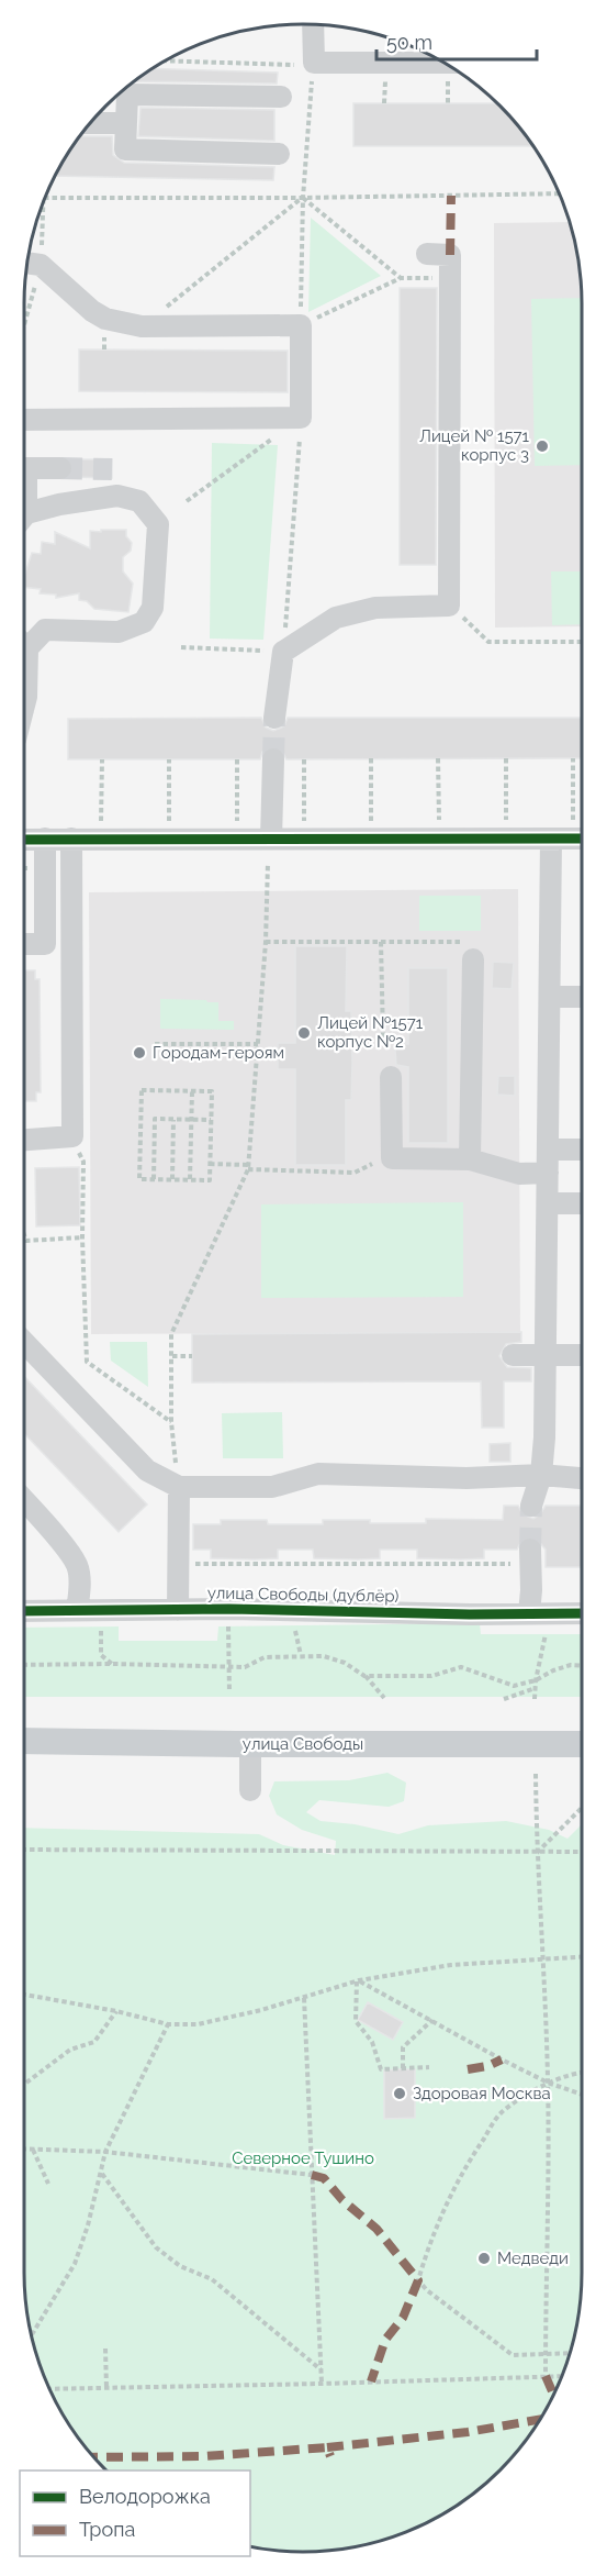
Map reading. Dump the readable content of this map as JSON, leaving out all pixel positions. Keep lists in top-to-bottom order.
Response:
{
  "streets": {
    "main road": ["улица Свободы"],
    "street": ["улица Свободы (дублёр)"]
  },
  "parks": ["Северное Тушино"],
  "places": [
    "Лицей № 1571 корпус 3",
    "Лицей №1571 корпус №2",
    "Городам-героям",
    "Здоровая Москва",
    "Медведи"
  ],
  "legend": ["Велодорожка", "Тропа"],
  "scale_bar": "50 m"
}
